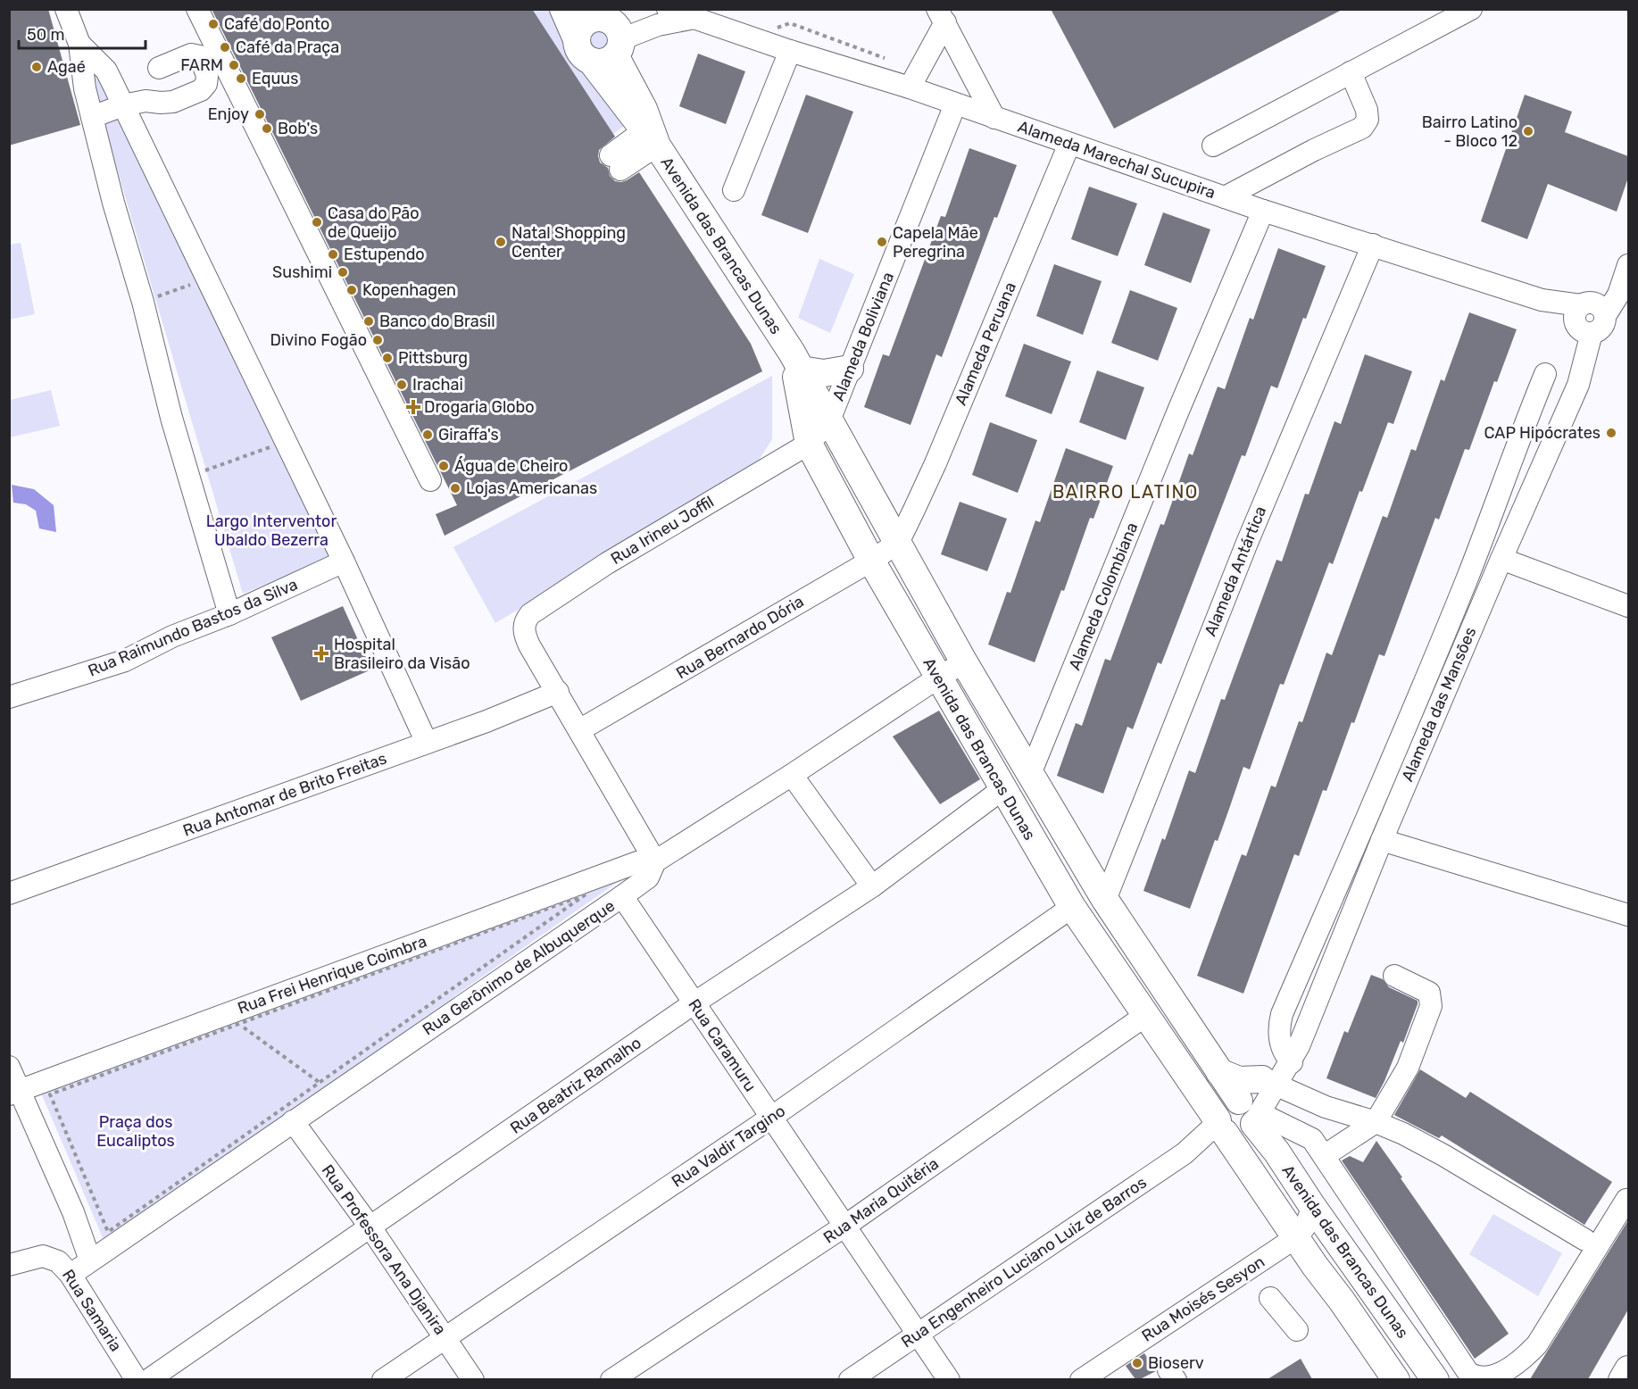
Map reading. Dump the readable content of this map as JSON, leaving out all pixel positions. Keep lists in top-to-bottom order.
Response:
{
  "streets": {
    "main road": ["Avenida das Brancas Dunas"],
    "street": [
      "Alameda Marechal Sucupira",
      "Alameda Boliviana",
      "Alameda Peruana",
      "Rua Irineu Joffil",
      "Alameda Antártica",
      "Alameda Colombiana",
      "Rua Raimundo Bastos da Silva",
      "Rua Bernardo Dória",
      "Alameda das Mansões",
      "Rua Antomar de Brito Freitas",
      "Rua Gerônimo de Albuquerque",
      "Rua Frei Henrique Coimbra",
      "Rua Caramuru",
      "Rua Beatriz Ramalho",
      "Rua Valdir Targino",
      "Rua Maria Quitéria",
      "Rua Professora Ana Djanira",
      "Rua Engenheiro Luciano Luiz de Barros",
      "Rua Moisés Sesyon",
      "Rua Samaria"
    ]
  },
  "crossings": [
    ["Alameda Marechal Sucupira", "Avenida das Brancas Dunas"],
    ["Alameda Marechal Sucupira", "Alameda Boliviana"],
    ["Alameda Marechal Sucupira", "Alameda Peruana"],
    ["Alameda Marechal Sucupira", "Alameda Antártica"],
    ["Alameda Marechal Sucupira", "Alameda Colombiana"],
    ["Alameda Marechal Sucupira", "Alameda das Mansões"],
    ["Avenida das Brancas Dunas", "Alameda Boliviana"],
    ["Avenida das Brancas Dunas", "Alameda Peruana"],
    ["Avenida das Brancas Dunas", "Rua Irineu Joffil"],
    ["Avenida das Brancas Dunas", "Alameda Antártica"],
    ["Avenida das Brancas Dunas", "Alameda Colombiana"],
    ["Avenida das Brancas Dunas", "Rua Bernardo Dória"],
    ["Avenida das Brancas Dunas", "Alameda das Mansões"],
    ["Avenida das Brancas Dunas", "Rua Gerônimo de Albuquerque"],
    ["Avenida das Brancas Dunas", "Rua Beatriz Ramalho"],
    ["Avenida das Brancas Dunas", "Rua Valdir Targino"],
    ["Avenida das Brancas Dunas", "Rua Maria Quitéria"],
    ["Avenida das Brancas Dunas", "Rua Engenheiro Luciano Luiz de Barros"],
    ["Avenida das Brancas Dunas", "Rua Moisés Sesyon"],
    ["Alameda Boliviana", "Rua Irineu Joffil"],
    ["Alameda Peruana", "Rua Bernardo Dória"],
    ["Rua Irineu Joffil", "Rua Antomar de Brito Freitas"],
    ["Rua Gerônimo de Albuquerque", "Rua Frei Henrique Coimbra"],
    ["Rua Gerônimo de Albuquerque", "Rua Caramuru"],
    ["Rua Gerônimo de Albuquerque", "Rua Professora Ana Djanira"],
    ["Rua Gerônimo de Albuquerque", "Rua Samaria"],
    ["Rua Caramuru", "Rua Beatriz Ramalho"],
    ["Rua Caramuru", "Rua Valdir Targino"],
    ["Rua Caramuru", "Rua Maria Quitéria"],
    ["Rua Caramuru", "Rua Engenheiro Luciano Luiz de Barros"],
    ["Rua Beatriz Ramalho", "Rua Professora Ana Djanira"],
    ["Rua Valdir Targino", "Rua Professora Ana Djanira"]
  ],
  "districts": ["BAIRRO LATINO"],
  "parks": ["Largo Interventor Ubaldo Bezerra", "Praça dos Eucaliptos"],
  "places": {
    "other": [
      "Café do Ponto",
      "Café da Praça",
      "FARM",
      "Agaé",
      "Equus",
      "Enjoy",
      "Bob's",
      "Bairro Latino - Bloco 12",
      "Casa do Pão de Queijo",
      "Natal Shopping Center",
      "Capela Mãe Peregrina",
      "Estupendo",
      "Sushimi",
      "Kopenhagen",
      "Banco do Brasil",
      "Divino Fogão",
      "Pittsburg",
      "Irachai",
      "CAP Hipócrates",
      "Giraffa's",
      "Água de Cheiro",
      "Lojas Americanas",
      "Bioserv"
    ],
    "health": ["Drogaria Globo", "Hospital Brasileiro da Visão"]
  },
  "scale_bar": "50 m"
}
